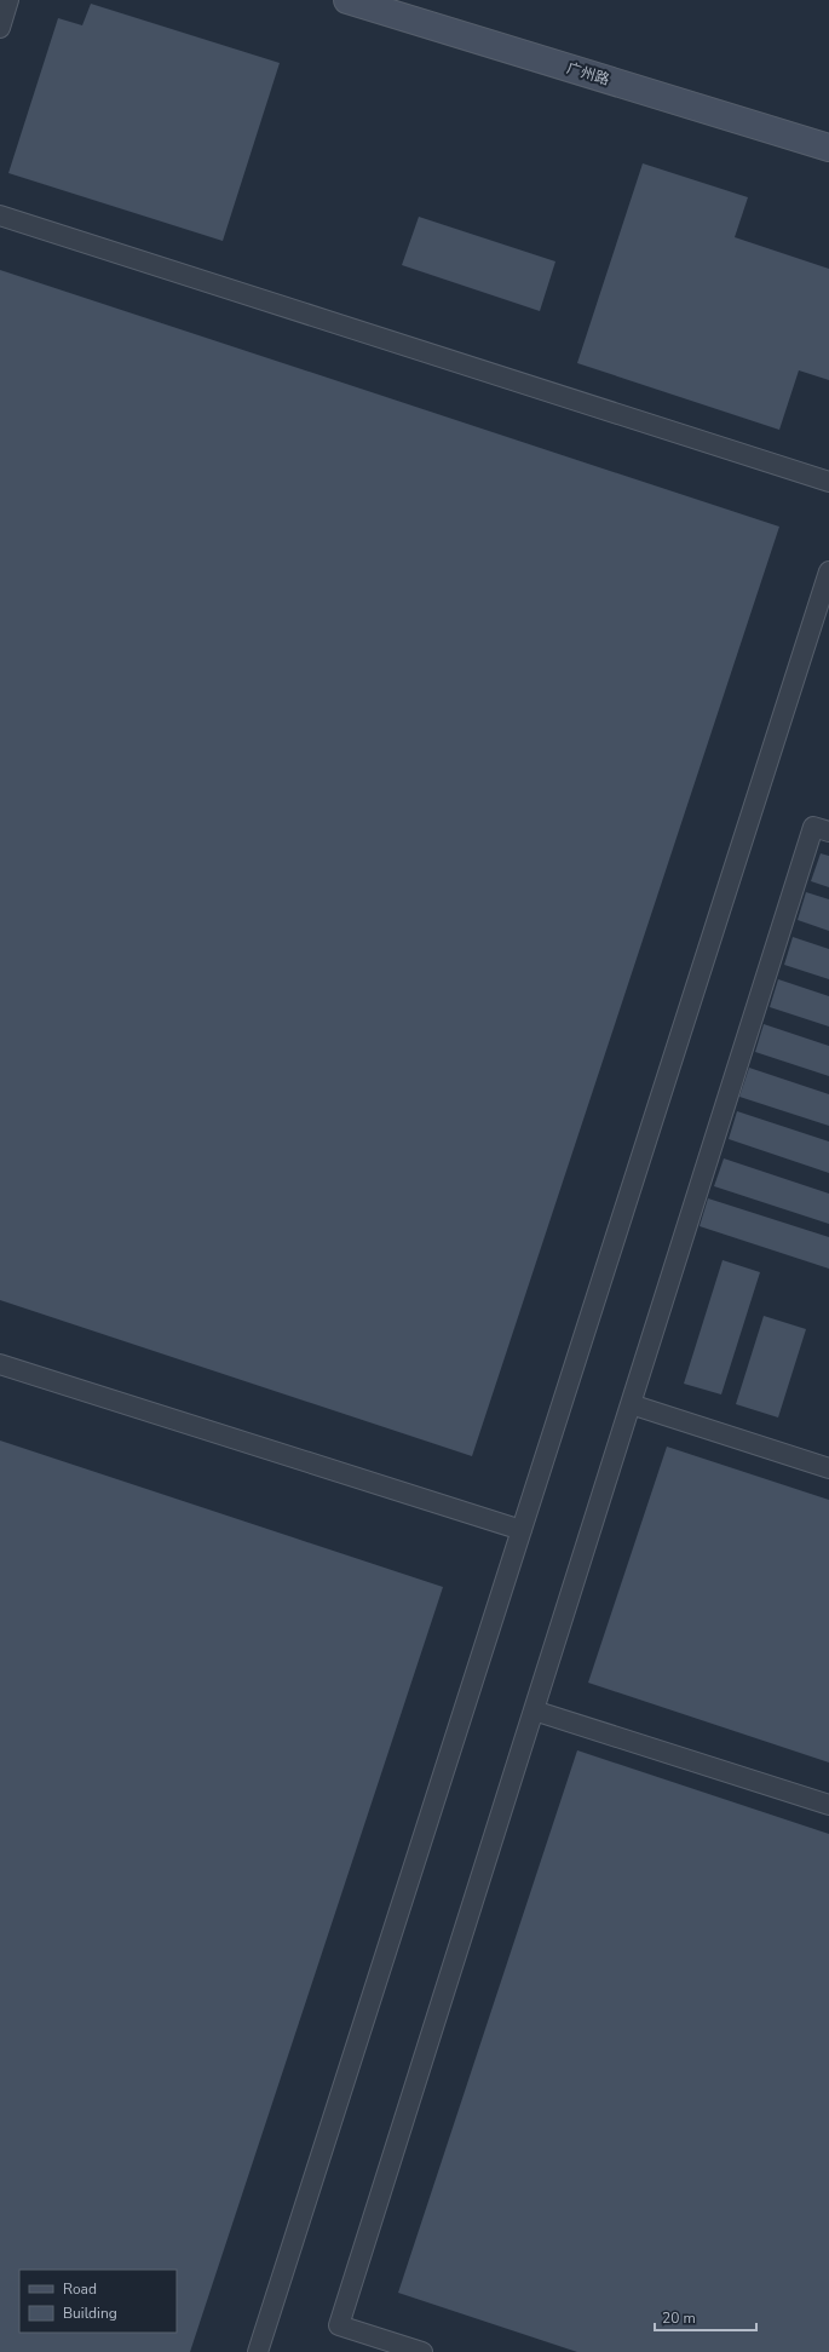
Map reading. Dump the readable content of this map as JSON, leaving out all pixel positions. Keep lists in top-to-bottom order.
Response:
{
  "streets": {
    "main road": ["广州路"]
  },
  "legend": ["Road", "Building"],
  "scale_bar": "20 m"
}
